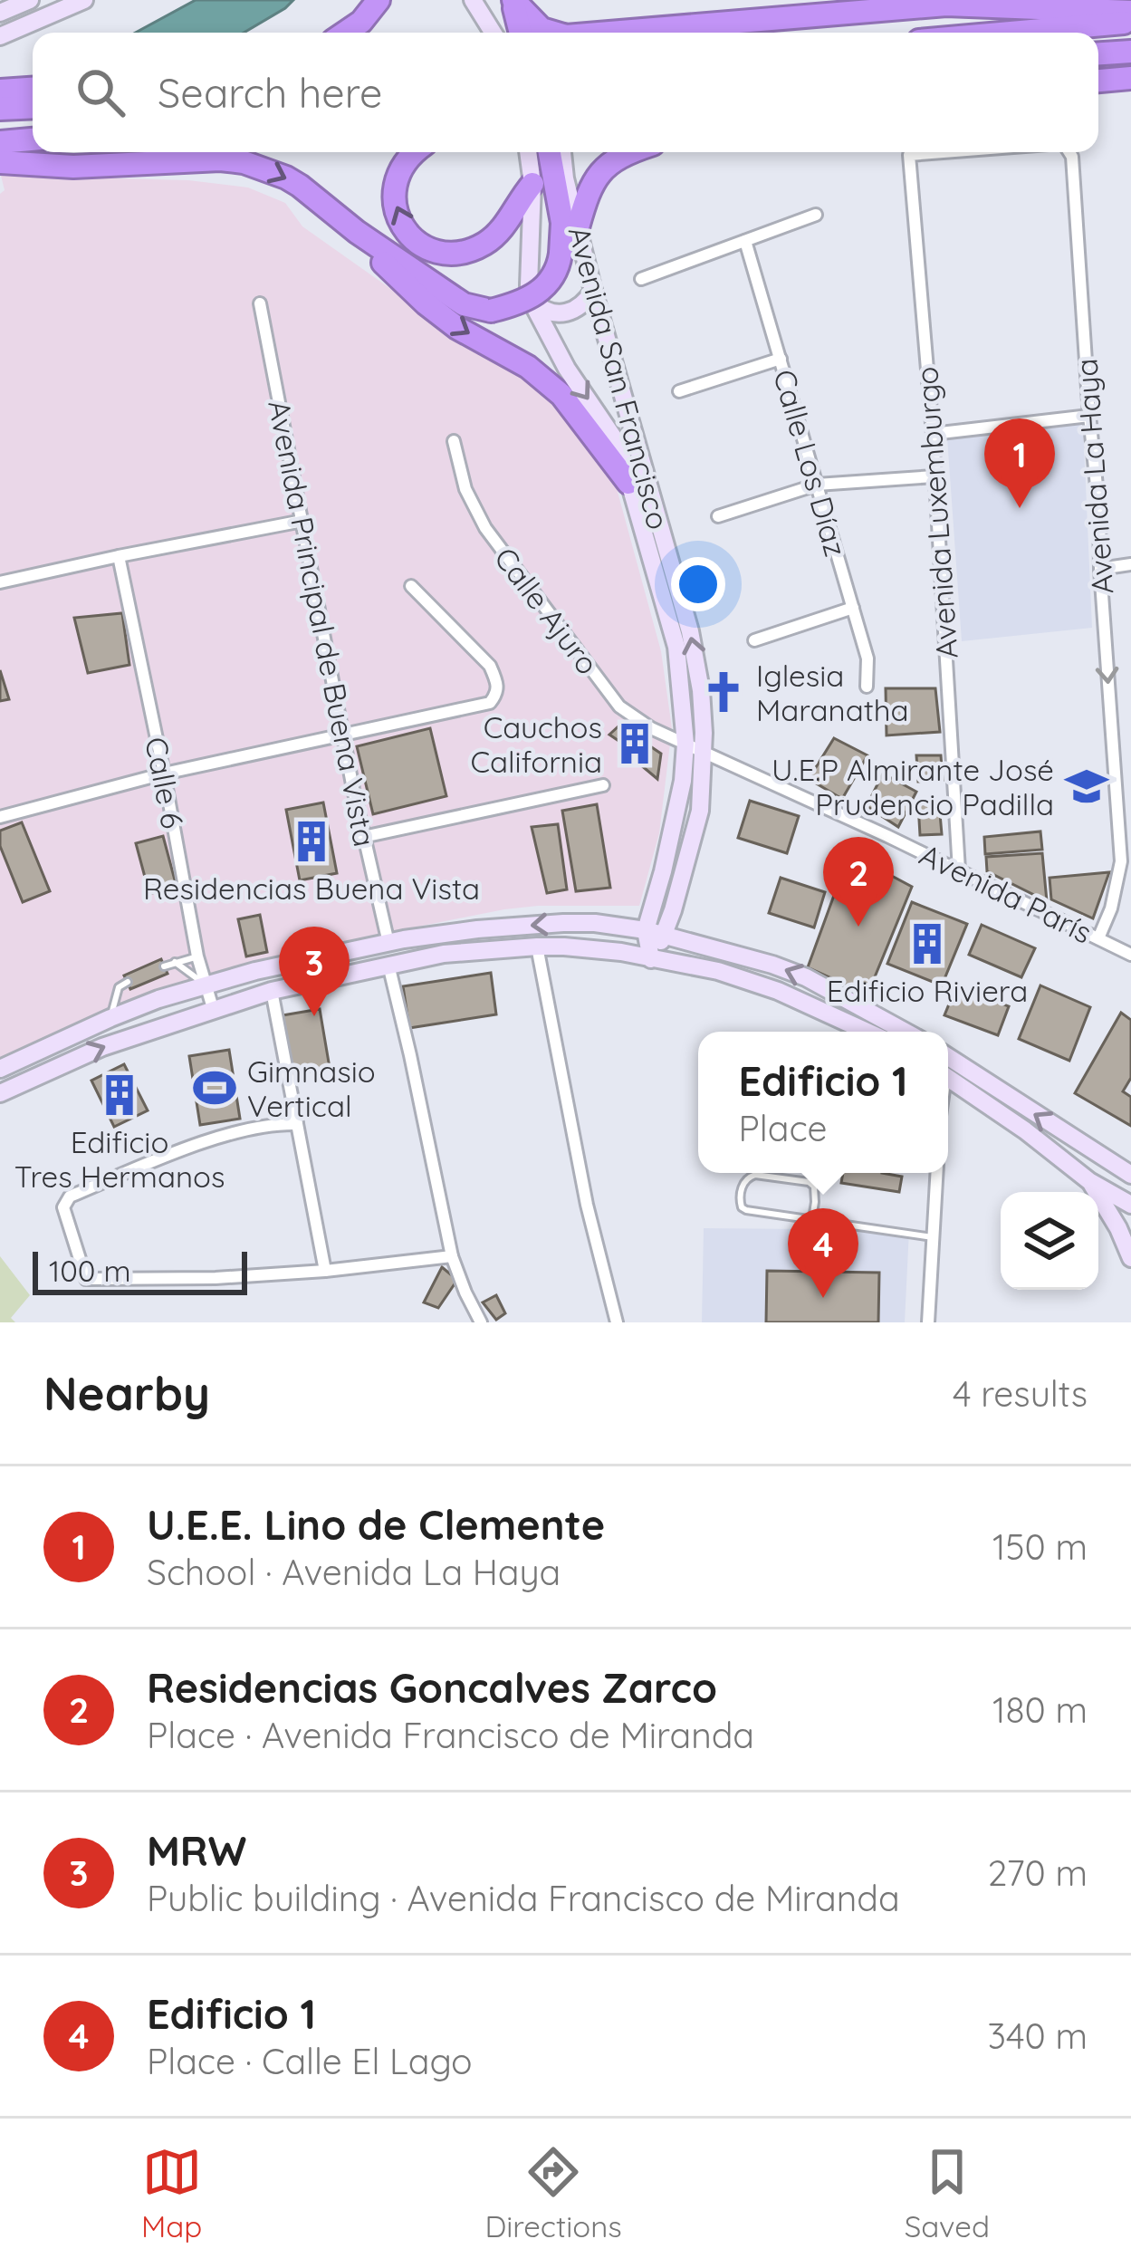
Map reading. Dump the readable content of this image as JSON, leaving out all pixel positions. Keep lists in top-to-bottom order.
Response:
{
  "streets": {
    "main road": ["Avenida San Francisco"],
    "street": [
      "Calle Los Díaz",
      "Avenida La Haya",
      "Avenida Luxemburgo",
      "Calle Ajuro",
      "Avenida Principal de Buena Vista",
      "Calle 6",
      "Avenida París"
    ]
  },
  "crossings": [
    ["Avenida San Francisco", "Calle Ajuro"],
    ["Avenida San Francisco", "Avenida París"],
    ["Avenida La Haya", "Avenida París"],
    ["Avenida Luxemburgo", "Avenida París"],
    ["Calle Ajuro", "Avenida París"]
  ],
  "one_way": ["Avenida La Haya"],
  "places": {
    "church": ["Iglesia Maranatha"],
    "building": [
      "Cauchos California",
      "Residencias Buena Vista",
      "Edificio Riviera",
      "Edificio Tres Hermanos"
    ],
    "school or university": ["U.E.P Almirante José Prudencio Padilla"],
    "sports": ["Gimnasio Vertical"]
  },
  "scale_bar": "100 m",
  "page": {
    "search": "Search here",
    "pins": [
      "1",
      "2",
      "3",
      "4"
    ],
    "popup": ["Edificio 1", "Place"],
    "scale": "100 m",
    "heading": ["Nearby", "4 results"],
    "list": [
      {
        "mark": "1",
        "name": "U.E.E. Lino de Clemente",
        "note": "School · Avenida La Haya",
        "value": "150 m"
      },
      {
        "mark": "2",
        "name": "Residencias Goncalves Zarco",
        "note": "Place · Avenida Francisco de Miranda",
        "value": "180 m"
      },
      {
        "mark": "3",
        "name": "MRW",
        "note": "Public building · Avenida Francisco de Miranda",
        "value": "270 m"
      },
      {
        "mark": "4",
        "name": "Edificio 1",
        "note": "Place · Calle El Lago",
        "value": "340 m"
      }
    ],
    "nav": ["Map", "Directions", "Saved"]
  }
}
